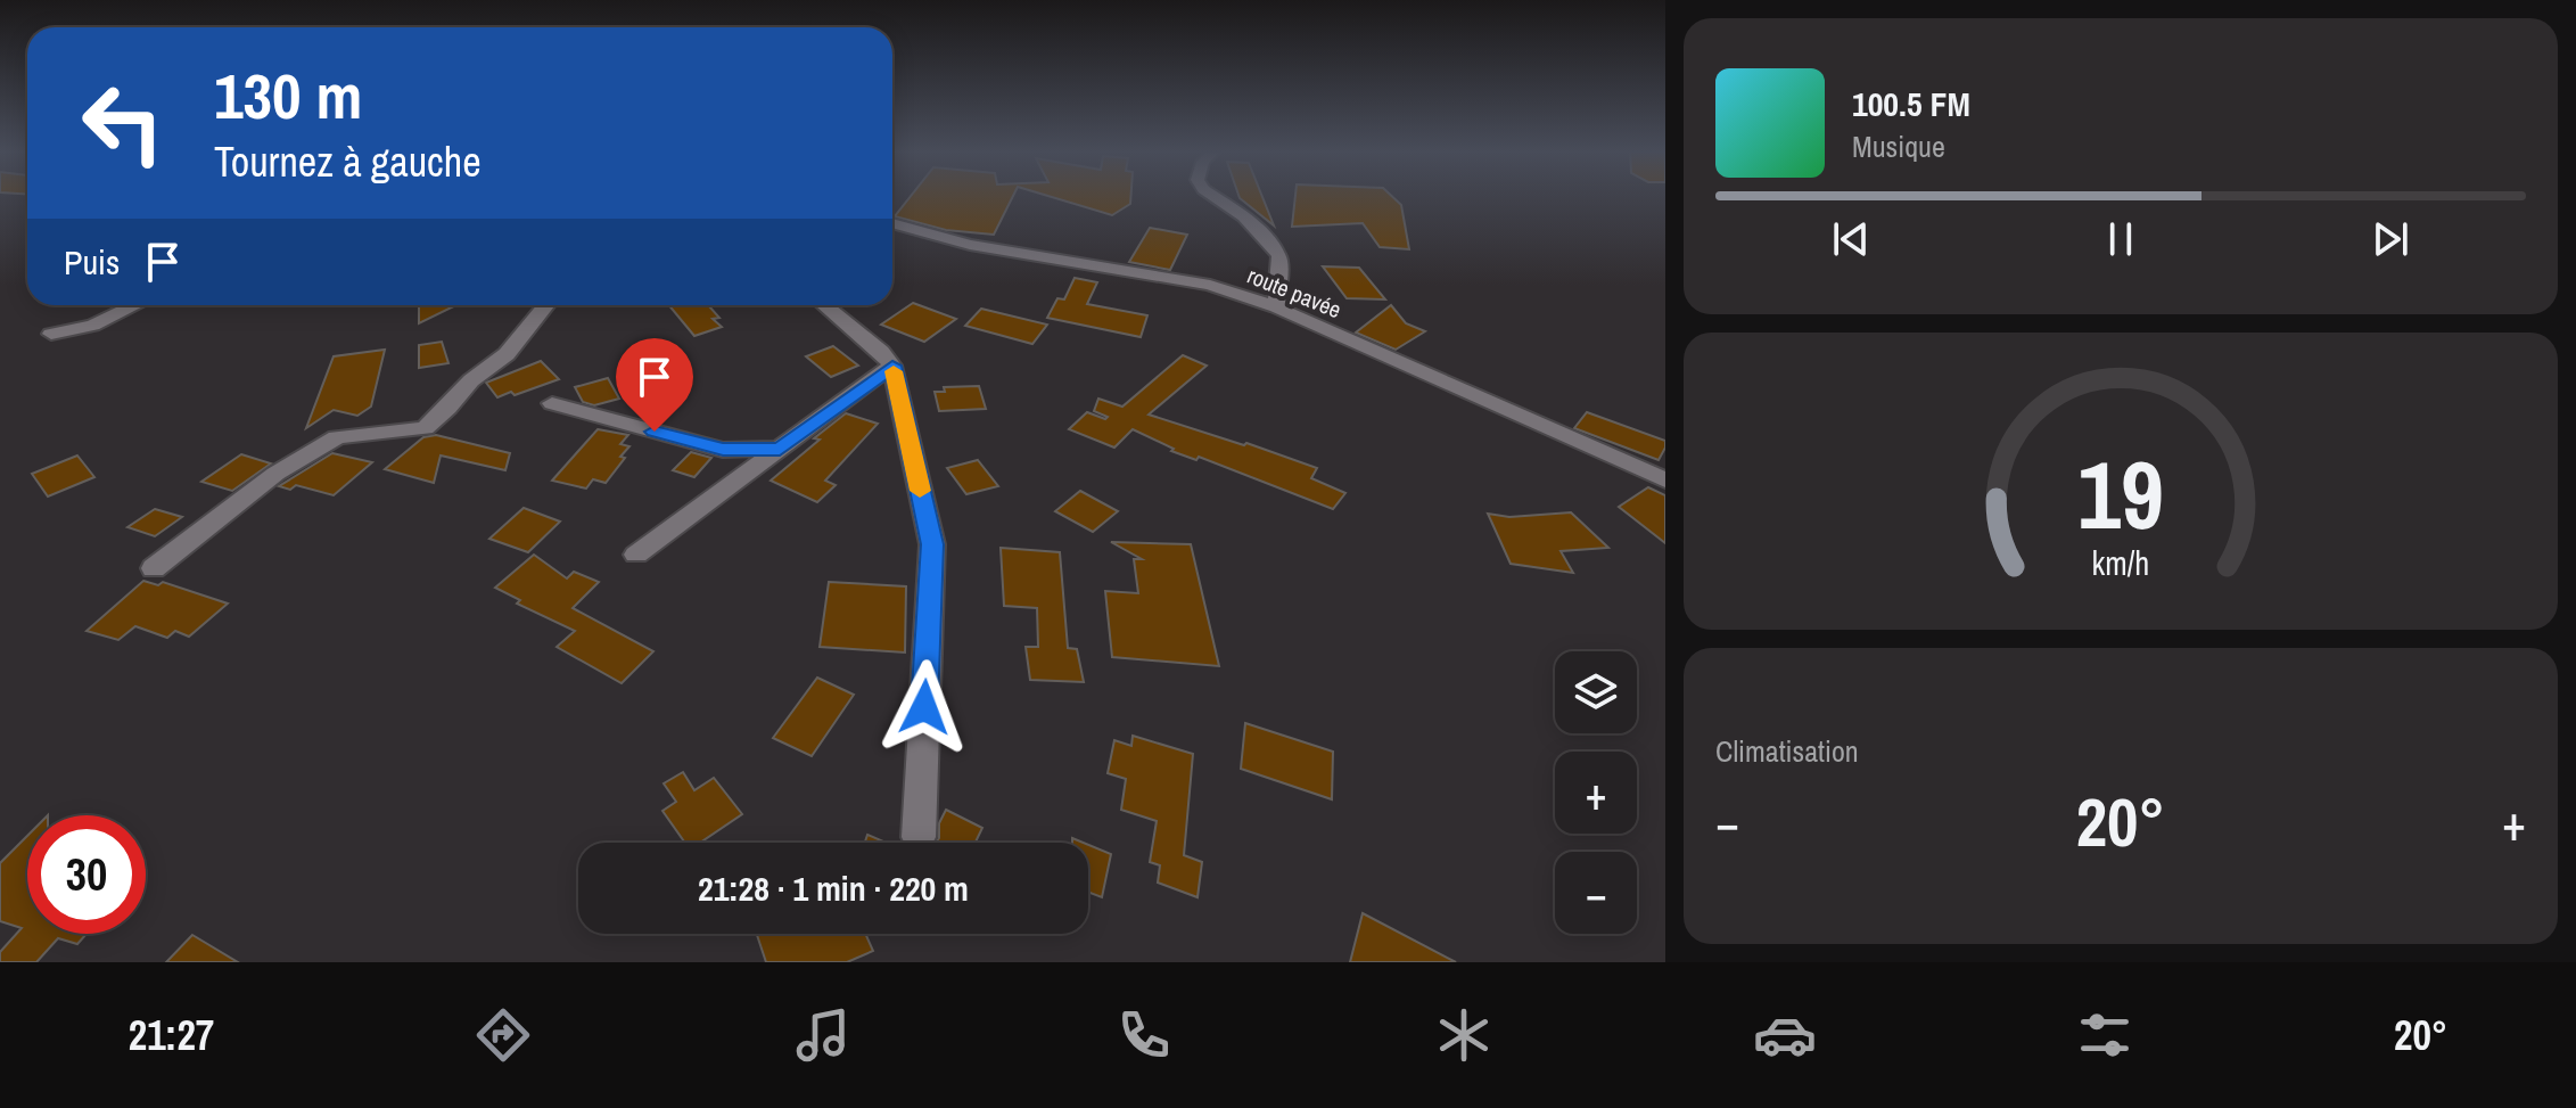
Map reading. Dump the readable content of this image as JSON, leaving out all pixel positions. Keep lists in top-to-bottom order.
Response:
{
  "streets": {
    "street": ["route pavée"]
  },
  "page": {
    "turn": ["130 m", "Tournez à gauche"],
    "song": ["100.5 FM", "Musique"],
    "then": "Puis",
    "tile": "Climatisation",
    "map_buttons": ["+", "−"],
    "heat": ["−", "20°", "+"],
    "limit": "30",
    "trip": "21:28 · 1 min · 220 m",
    "tabs": ["21:27", "20°"],
    "gauge": ["19", "km/h"]
  }
}
